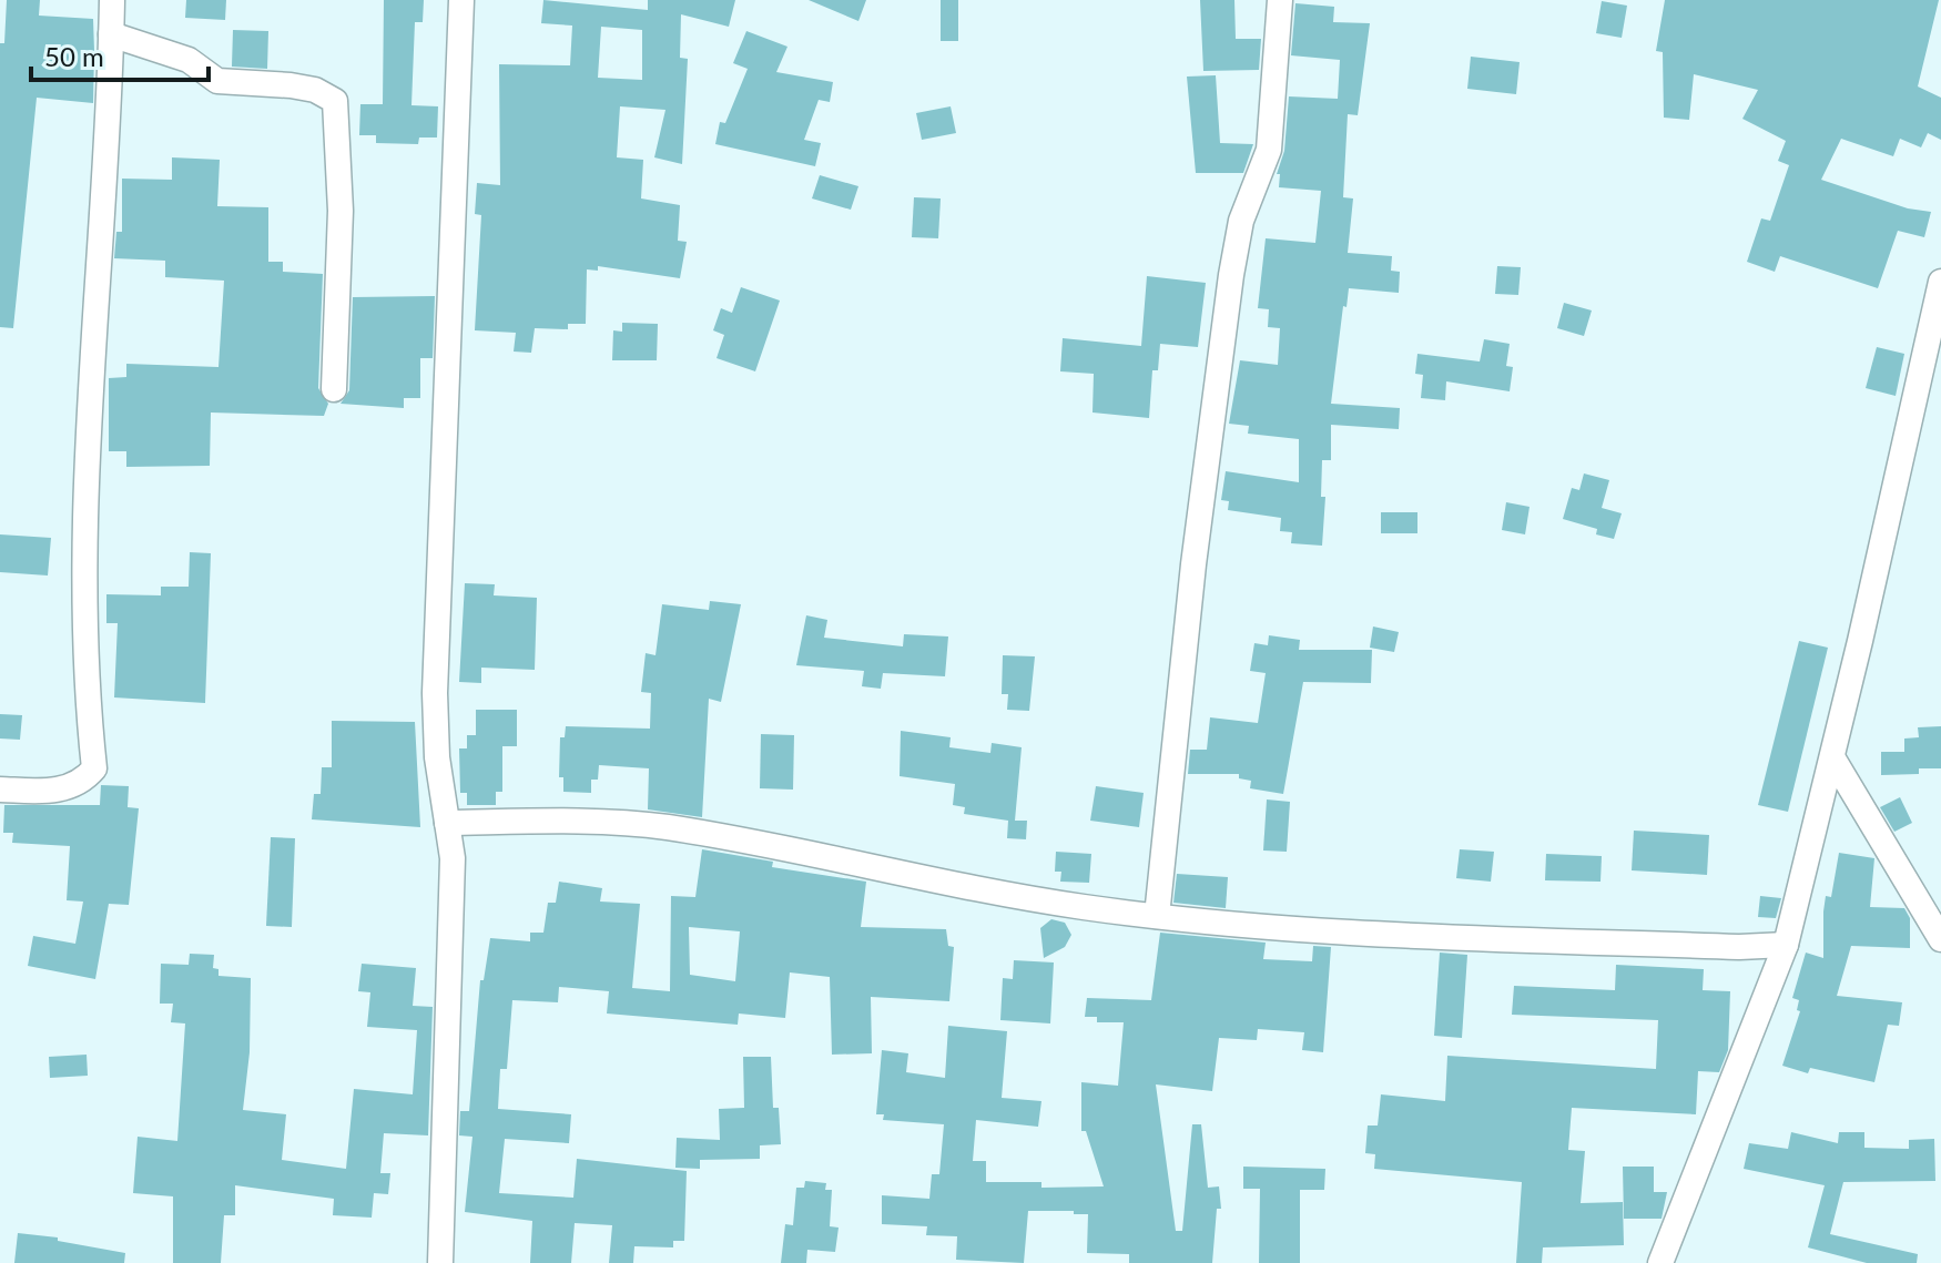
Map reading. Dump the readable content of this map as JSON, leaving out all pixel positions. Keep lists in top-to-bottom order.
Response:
{
  "scale_bar": "50 m"
}
